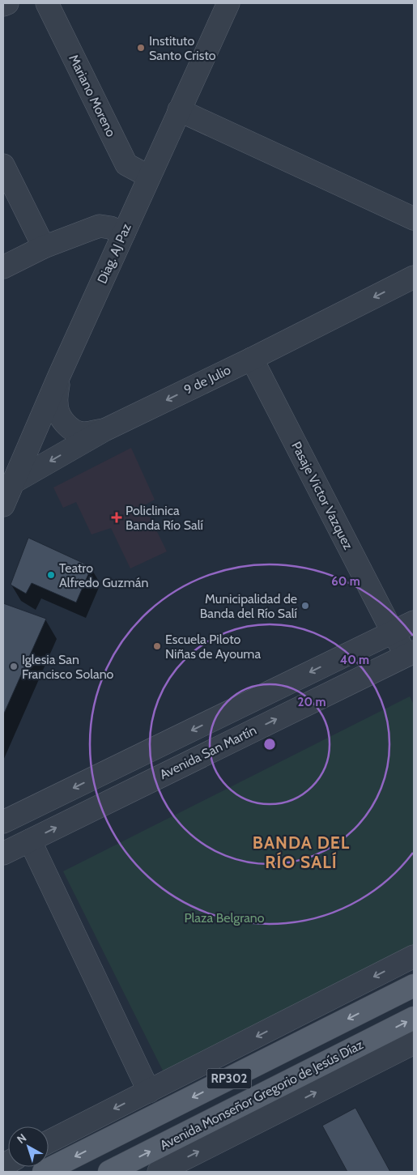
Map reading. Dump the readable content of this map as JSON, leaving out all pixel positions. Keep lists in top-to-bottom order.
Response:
{
  "streets": {
    "main road": ["RP302", "Avenida Monseñor Gregorio de Jesús Díaz"],
    "street": [
      "Mariano Moreno",
      "Diag. AJ Paz",
      "9 de Julio",
      "Pasaje Victor Vazquez",
      "Avenida San Martín"
    ]
  },
  "crossings": [
    ["Mariano Moreno", "Diag. AJ Paz"],
    ["Diag. AJ Paz", "9 de Julio"],
    ["9 de Julio", "Pasaje Victor Vazquez"],
    ["Pasaje Victor Vazquez", "Avenida San Martín"]
  ],
  "one_way": ["9 de Julio"],
  "districts": ["BANDA DEL RÍO SALÍ"],
  "parks": ["Plaza Belgrano"],
  "places": {
    "other": [
      "Instituto Santo Cristo",
      "Teatro Alfredo Guzmán",
      "Municipalidad de Banda del Río Salí",
      "Escuela Piloto Niñas de Ayouma",
      "Iglesia San Francisco Solano"
    ],
    "health": ["Policlinica Banda Río Salí"]
  },
  "north": "top left",
  "rings": ["60 m", "40 m", "20 m"]
}
